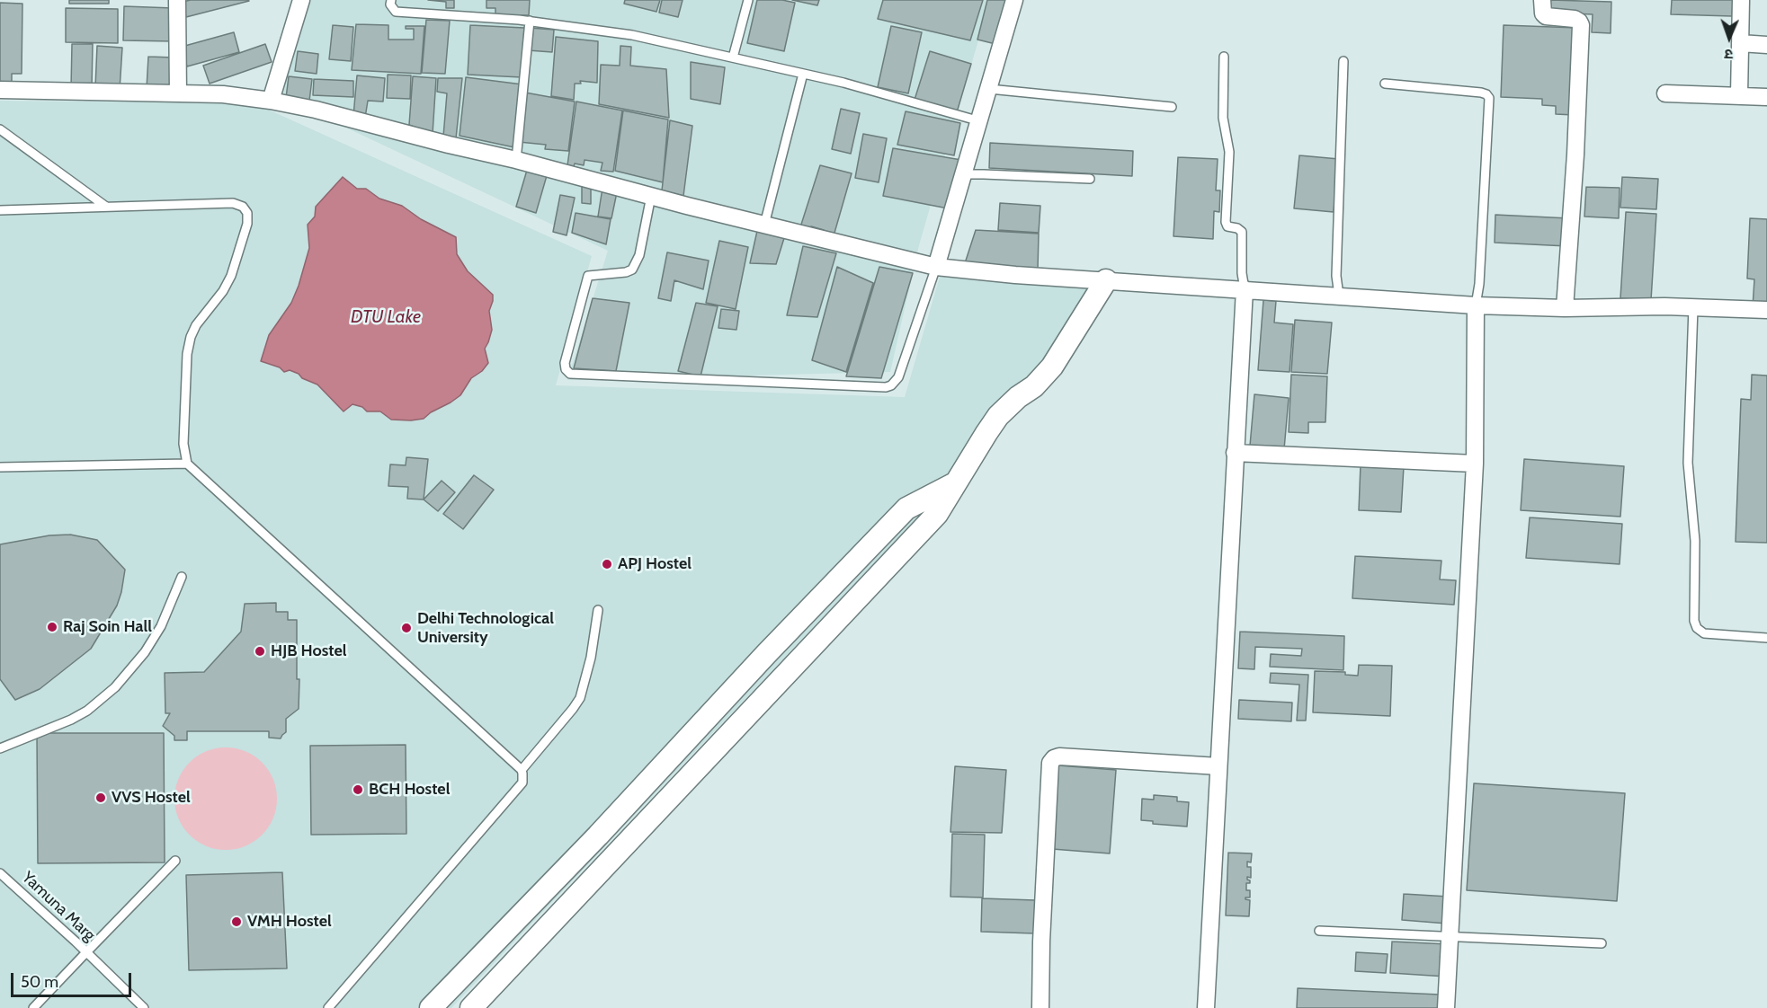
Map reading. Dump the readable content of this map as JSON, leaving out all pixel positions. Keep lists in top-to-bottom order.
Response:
{
  "streets": {
    "lane": ["Yamuna Marg"]
  },
  "water": ["DTU Lake"],
  "places": [
    "APJ Hostel",
    "Raj Soin Hall",
    "Delhi Technological University",
    "HJB Hostel",
    "BCH Hostel",
    "VVS Hostel",
    "VMH Hostel"
  ],
  "scale_bar": "50 m",
  "north": "bottom"
}
